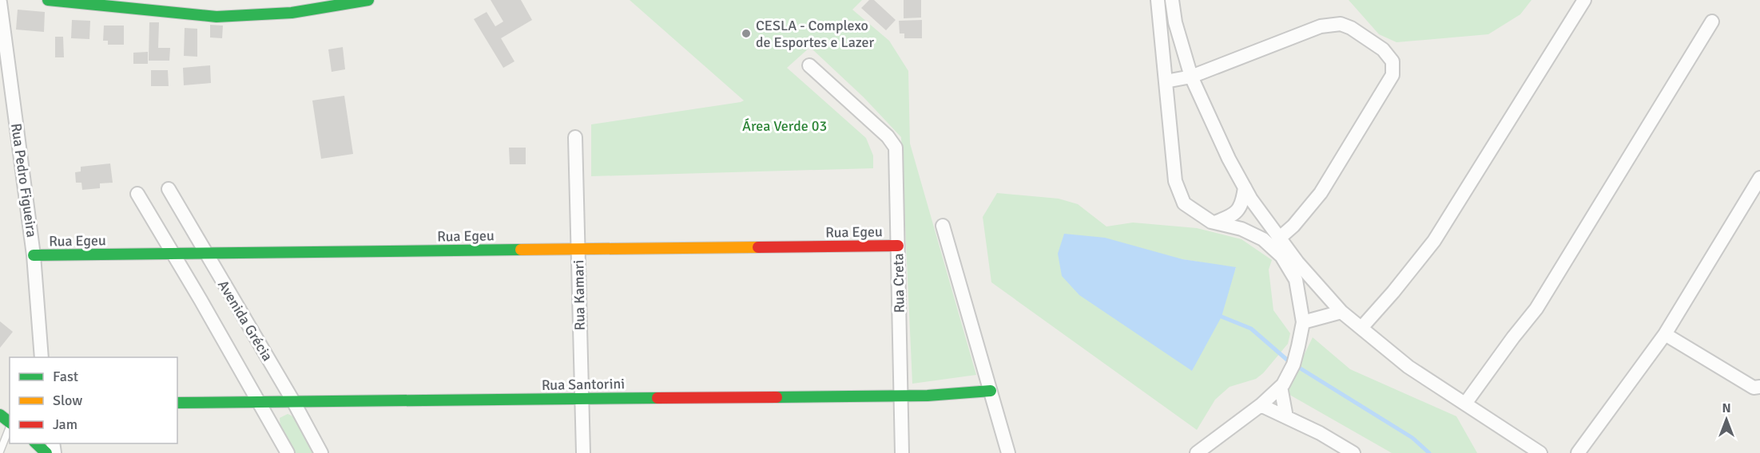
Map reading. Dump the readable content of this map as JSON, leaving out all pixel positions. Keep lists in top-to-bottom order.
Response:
{
  "streets": {
    "street": [
      "Rua Pedro Figueira",
      "Rua Egeu",
      "Rua Creta",
      "Rua Kamari",
      "Avenida Grécia",
      "Rua Santorini"
    ]
  },
  "crossings": [
    ["Rua Pedro Figueira", "Rua Egeu"],
    ["Rua Egeu", "Rua Creta"],
    ["Rua Egeu", "Rua Kamari"],
    ["Rua Egeu", "Avenida Grécia"],
    ["Rua Creta", "Rua Santorini"],
    ["Rua Kamari", "Rua Santorini"],
    ["Avenida Grécia", "Rua Santorini"]
  ],
  "parks": ["Área Verde 03"],
  "places": ["CESLA - Complexo de Esportes e Lazer"],
  "legend": ["Fast", "Slow", "Jam"],
  "north": "top"
}
